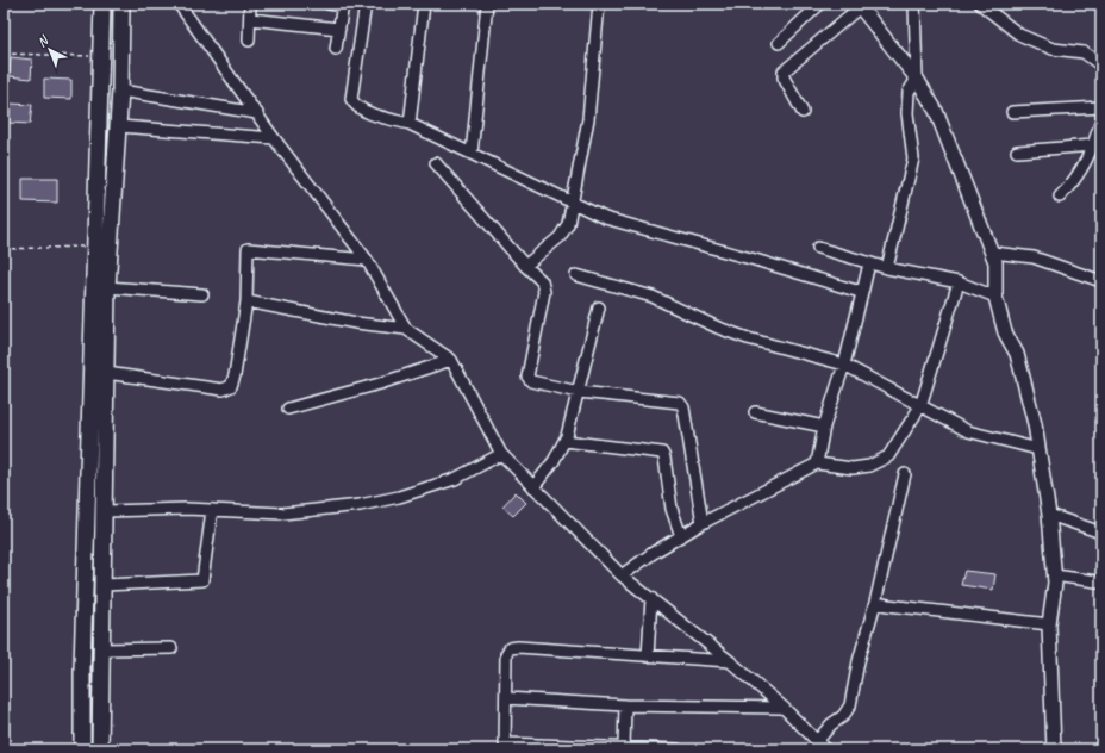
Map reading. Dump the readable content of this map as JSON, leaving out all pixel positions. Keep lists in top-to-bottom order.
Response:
{
  "north": "top left"
}
